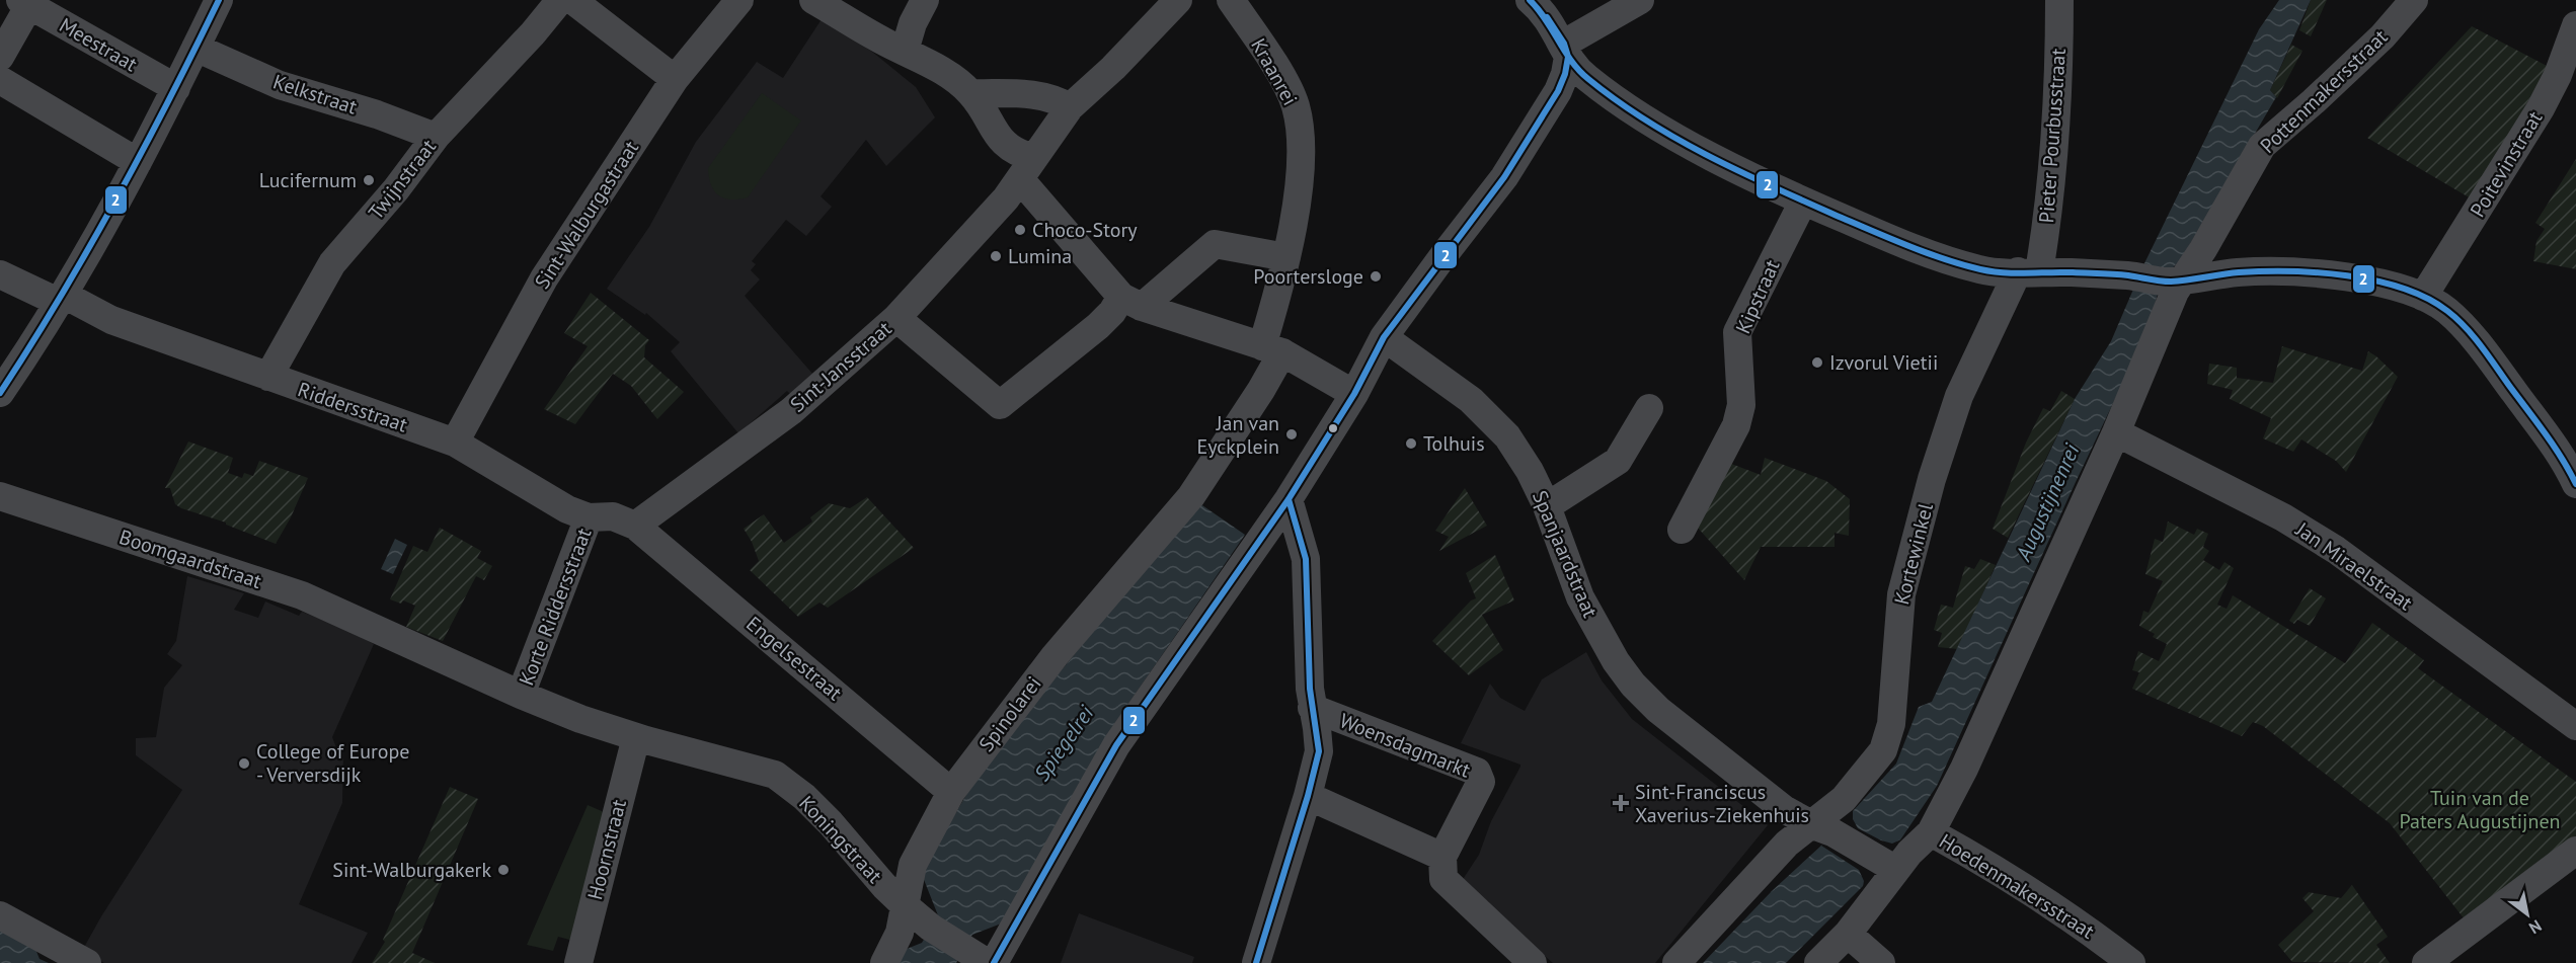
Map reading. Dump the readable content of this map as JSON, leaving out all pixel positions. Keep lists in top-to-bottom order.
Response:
{
  "streets": {
    "street": [
      "Meestraat",
      "Kraanrei",
      "Pottenmakersstraat",
      "Kelkstraat",
      "Pieter Pourbusstraat",
      "Poitevinstraat",
      "Twijnstraat",
      "Sint-Walburgastraat",
      "Kipstraat",
      "Sint-Jansstraat",
      "Riddersstraat",
      "Spanjaardstraat",
      "Kortewinkel",
      "Boomgaardstraat",
      "Jan Miraelstraat",
      "Korte Riddersstraat",
      "Engelsestraat",
      "Spinolarei",
      "Woensdagmarkt",
      "Koningstraat",
      "Hoornstraat",
      "Hoedenmakersstraat"
    ]
  },
  "crossings": [
    ["Kraanrei", "Spinolarei"],
    ["Kelkstraat", "Twijnstraat"],
    ["Pieter Pourbusstraat", "Kortewinkel"],
    ["Twijnstraat", "Riddersstraat"],
    ["Sint-Walburgastraat", "Riddersstraat"],
    ["Sint-Jansstraat", "Riddersstraat"],
    ["Sint-Jansstraat", "Engelsestraat"],
    ["Riddersstraat", "Korte Riddersstraat"],
    ["Riddersstraat", "Engelsestraat"],
    ["Spanjaardstraat", "Kortewinkel"],
    ["Boomgaardstraat", "Korte Riddersstraat"],
    ["Boomgaardstraat", "Koningstraat"],
    ["Korte Riddersstraat", "Koningstraat"],
    ["Engelsestraat", "Spinolarei"],
    ["Spinolarei", "Koningstraat"],
    ["Koningstraat", "Hoornstraat"]
  ],
  "water": ["Augustijnenrei", "Spiegelrei"],
  "parks": ["Tuin van de Paters Augustijnen"],
  "places": {
    "other": [
      "Lucifernum",
      "Choco-Story",
      "Lumina",
      "Poortersloge",
      "Izvorul Vietii",
      "Jan van Eyckplein",
      "Tolhuis",
      "College of Europe - Verversdijk",
      "Sint-Walburgakerk"
    ],
    "health": ["Sint-Franciscus Xaverius-Ziekenhuis"]
  },
  "lines": ["transit line 2"],
  "north": "bottom right"
}
